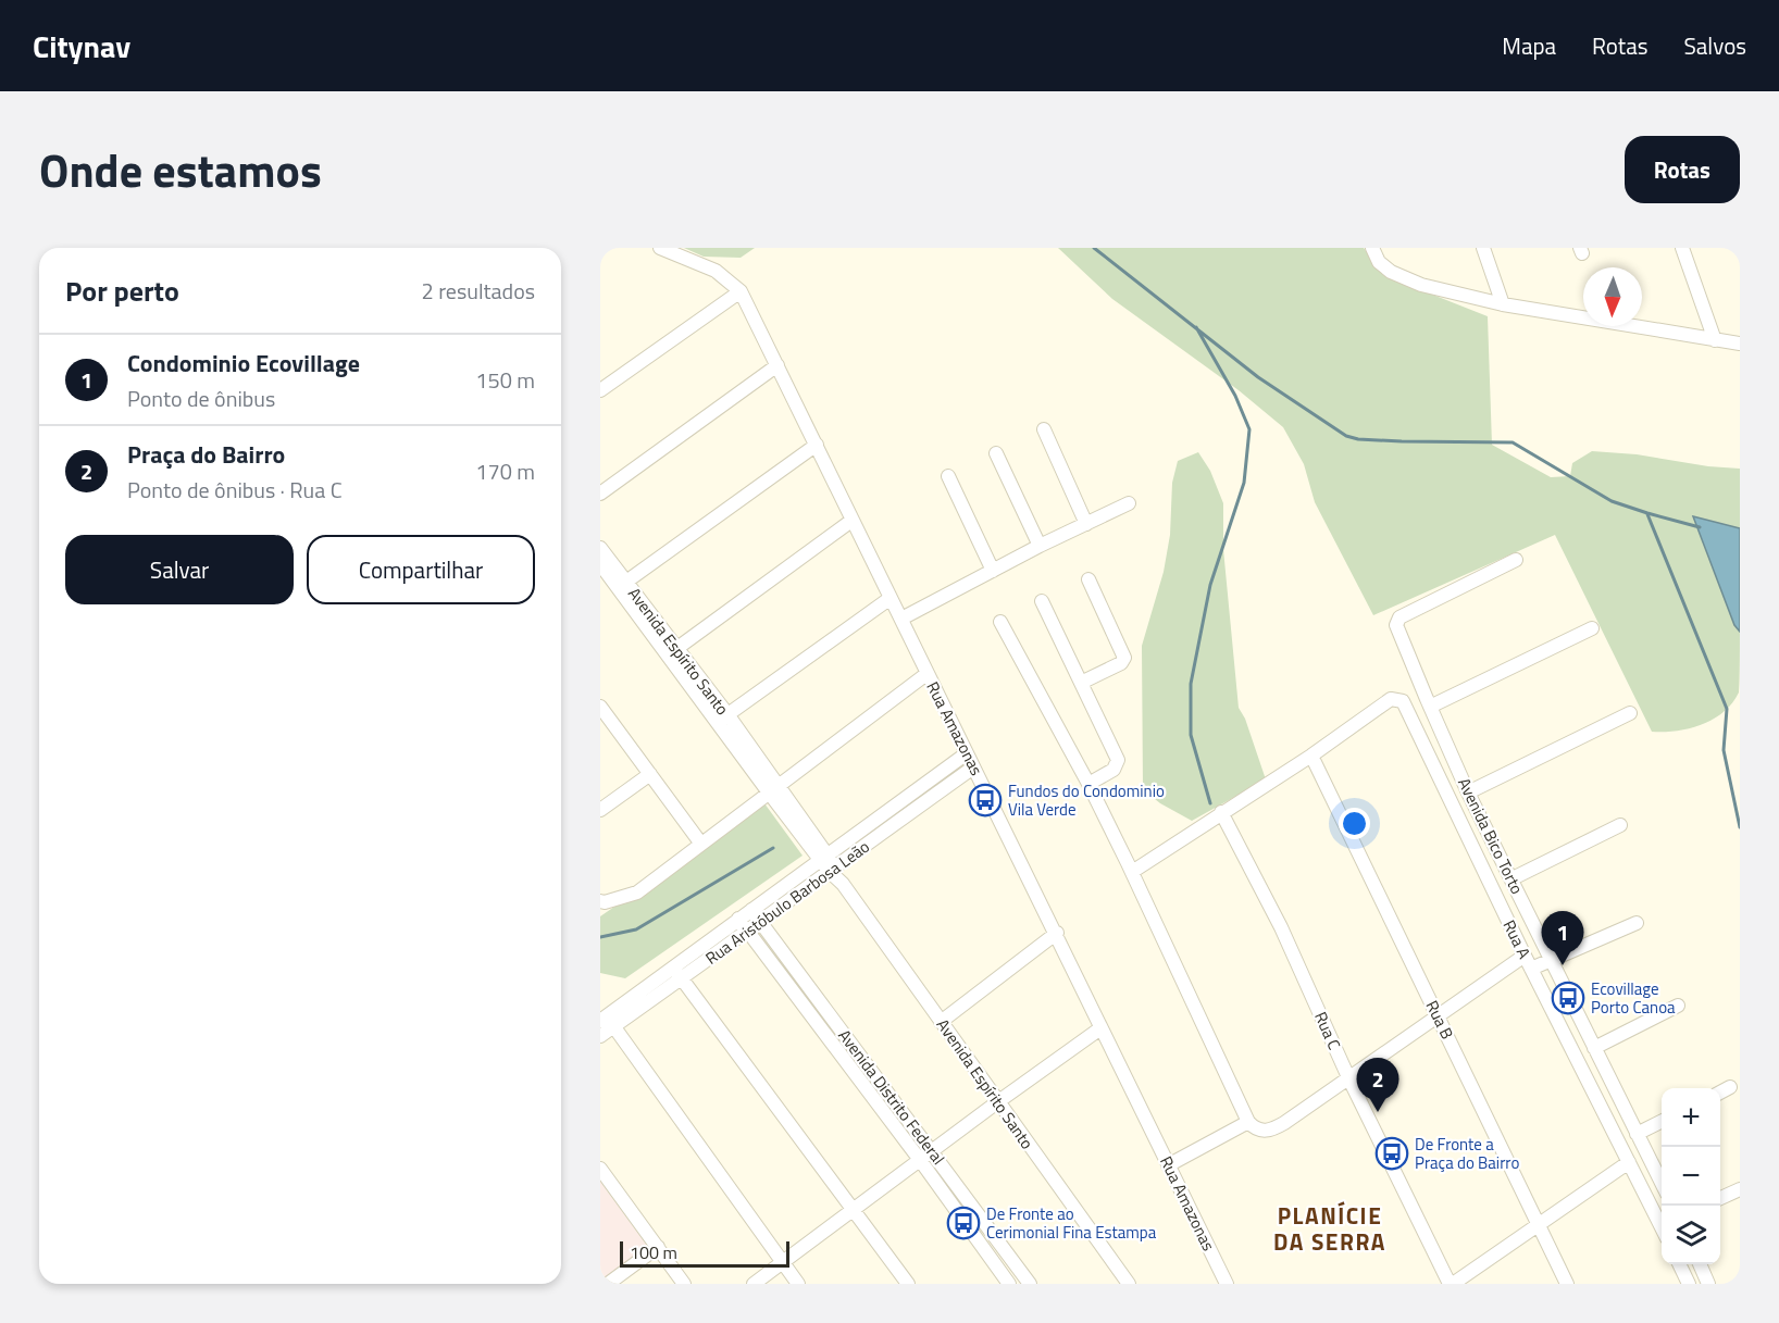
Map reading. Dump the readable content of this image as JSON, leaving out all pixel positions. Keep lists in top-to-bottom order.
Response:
{
  "streets": {
    "street": [
      "Avenida Espírito Santo",
      "Rua Amazonas",
      "Avenida Bico Torto",
      "Rua Aristóbulo Barbosa Leão",
      "Rua A",
      "Rua B",
      "Rua C",
      "Avenida Distrito Federal"
    ]
  },
  "crossings": [
    ["Avenida Espírito Santo", "Rua Aristóbulo Barbosa Leão"],
    ["Rua Amazonas", "Rua Aristóbulo Barbosa Leão"],
    ["Rua Aristóbulo Barbosa Leão", "Avenida Distrito Federal"]
  ],
  "districts": ["PLANÍCIE DA SERRA"],
  "places": {
    "bus stop": [
      "Fundos do Condominio Vila Verde",
      "Ecovillage Porto Canoa",
      "De Fronte a Praça do Bairro",
      "De Fronte ao Cerimonial Fina Estampa"
    ]
  },
  "scale_bar": "100 m",
  "north": "bottom",
  "page": {
    "header": "Citynav",
    "nav": ["Mapa", "Rotas", "Salvos"],
    "title": "Onde estamos",
    "buttons": [
      "Rotas",
      ["Salvar", "Compartilhar"]
    ],
    "heading": ["Por perto", "2 resultados"],
    "list": [
      {
        "mark": "1",
        "name": "Condominio Ecovillage",
        "note": "Ponto de ônibus",
        "value": "150 m"
      },
      {
        "mark": "2",
        "name": "Praça do Bairro",
        "note": "Ponto de ônibus · Rua C",
        "value": "170 m"
      }
    ],
    "pins": ["1", "2"],
    "map_buttons": ["+", "−"],
    "scale": "100 m"
  }
}
